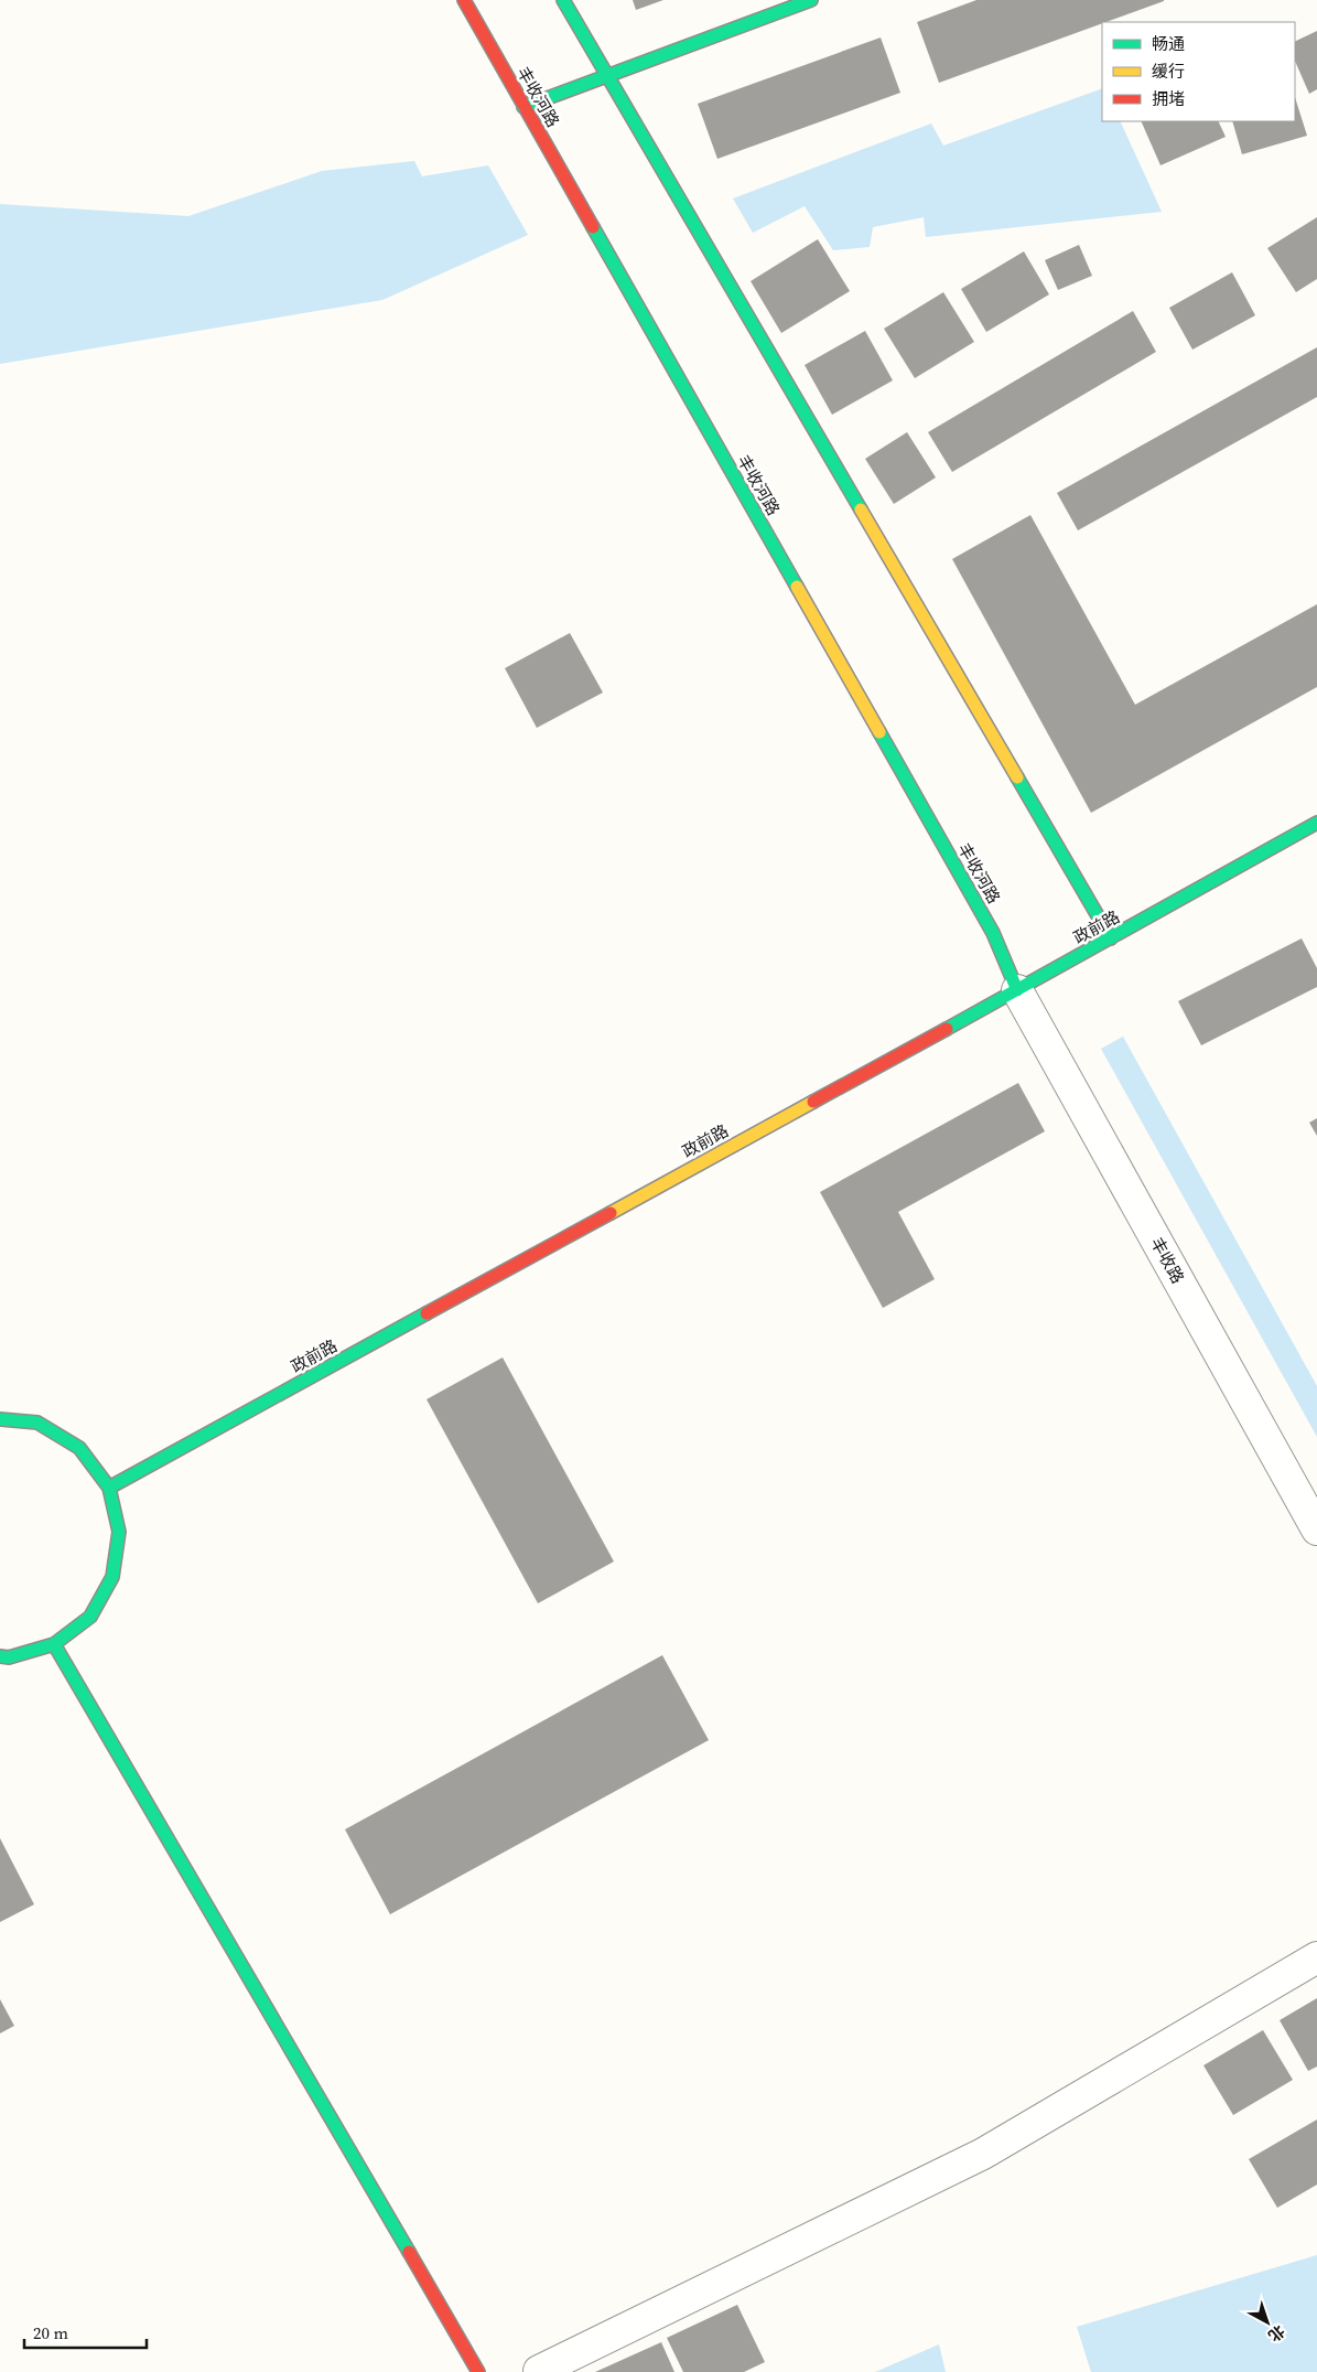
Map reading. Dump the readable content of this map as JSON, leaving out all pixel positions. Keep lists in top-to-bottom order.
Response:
{
  "streets": {
    "street": ["丰收河路", "政前路", "丰收路"]
  },
  "crossings": [
    ["丰收河路", "政前路"],
    ["丰收河路", "丰收路"],
    ["政前路", "丰收路"]
  ],
  "legend": ["畅通", "缓行", "拥堵"],
  "scale_bar": "20 m",
  "north": "bottom right"
}
